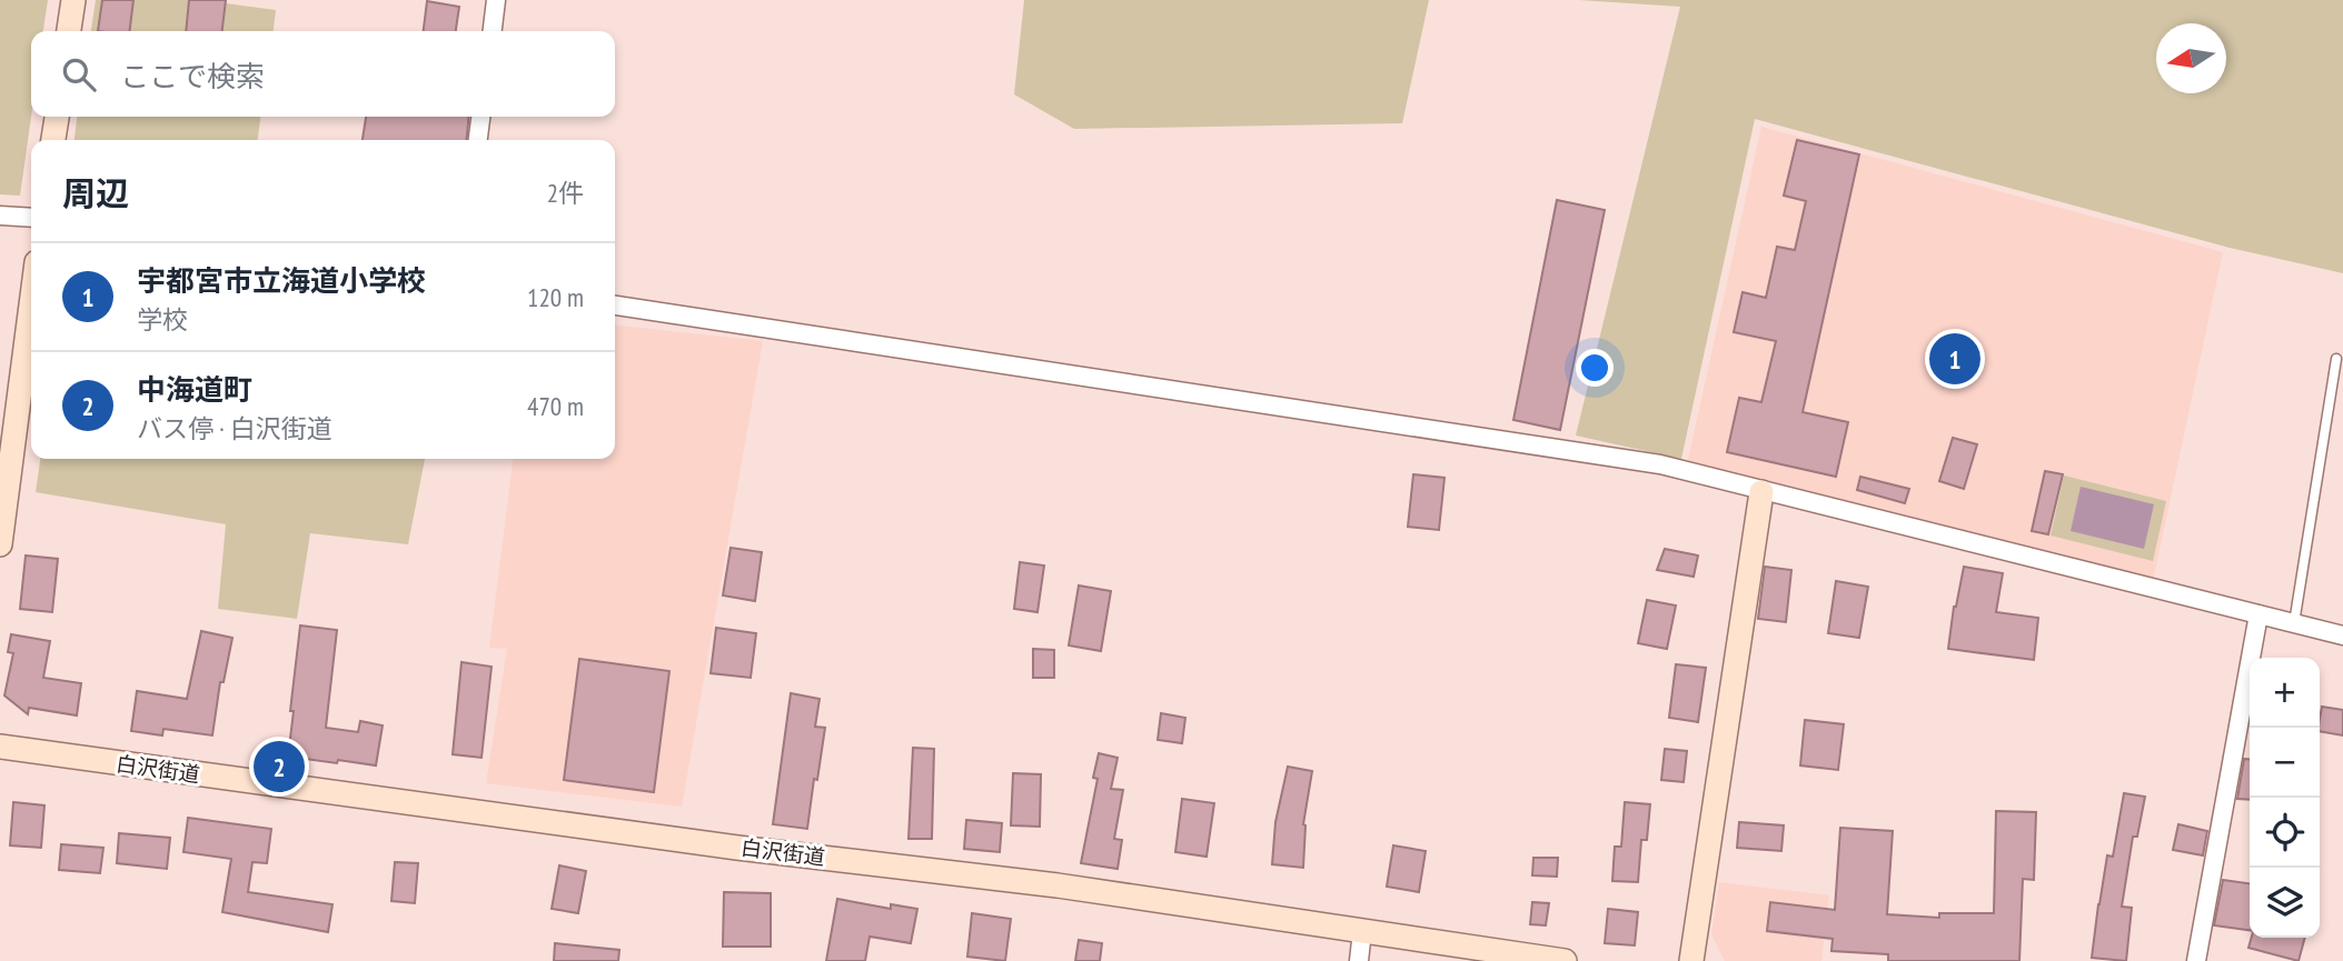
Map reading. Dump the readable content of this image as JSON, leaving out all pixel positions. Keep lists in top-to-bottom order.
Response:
{
  "streets": {
    "main road": ["白沢街道"]
  },
  "north": "left",
  "page": {
    "search": "ここで検索",
    "heading": ["周辺", "2件"],
    "list": [
      {
        "mark": "1",
        "name": "宇都宮市立海道小学校",
        "note": "学校",
        "value": "120 m"
      },
      {
        "mark": "2",
        "name": "中海道町",
        "note": "バス停 · 白沢街道",
        "value": "470 m"
      }
    ],
    "pins": ["1", "2"],
    "map_buttons": ["+", "−"]
  }
}
